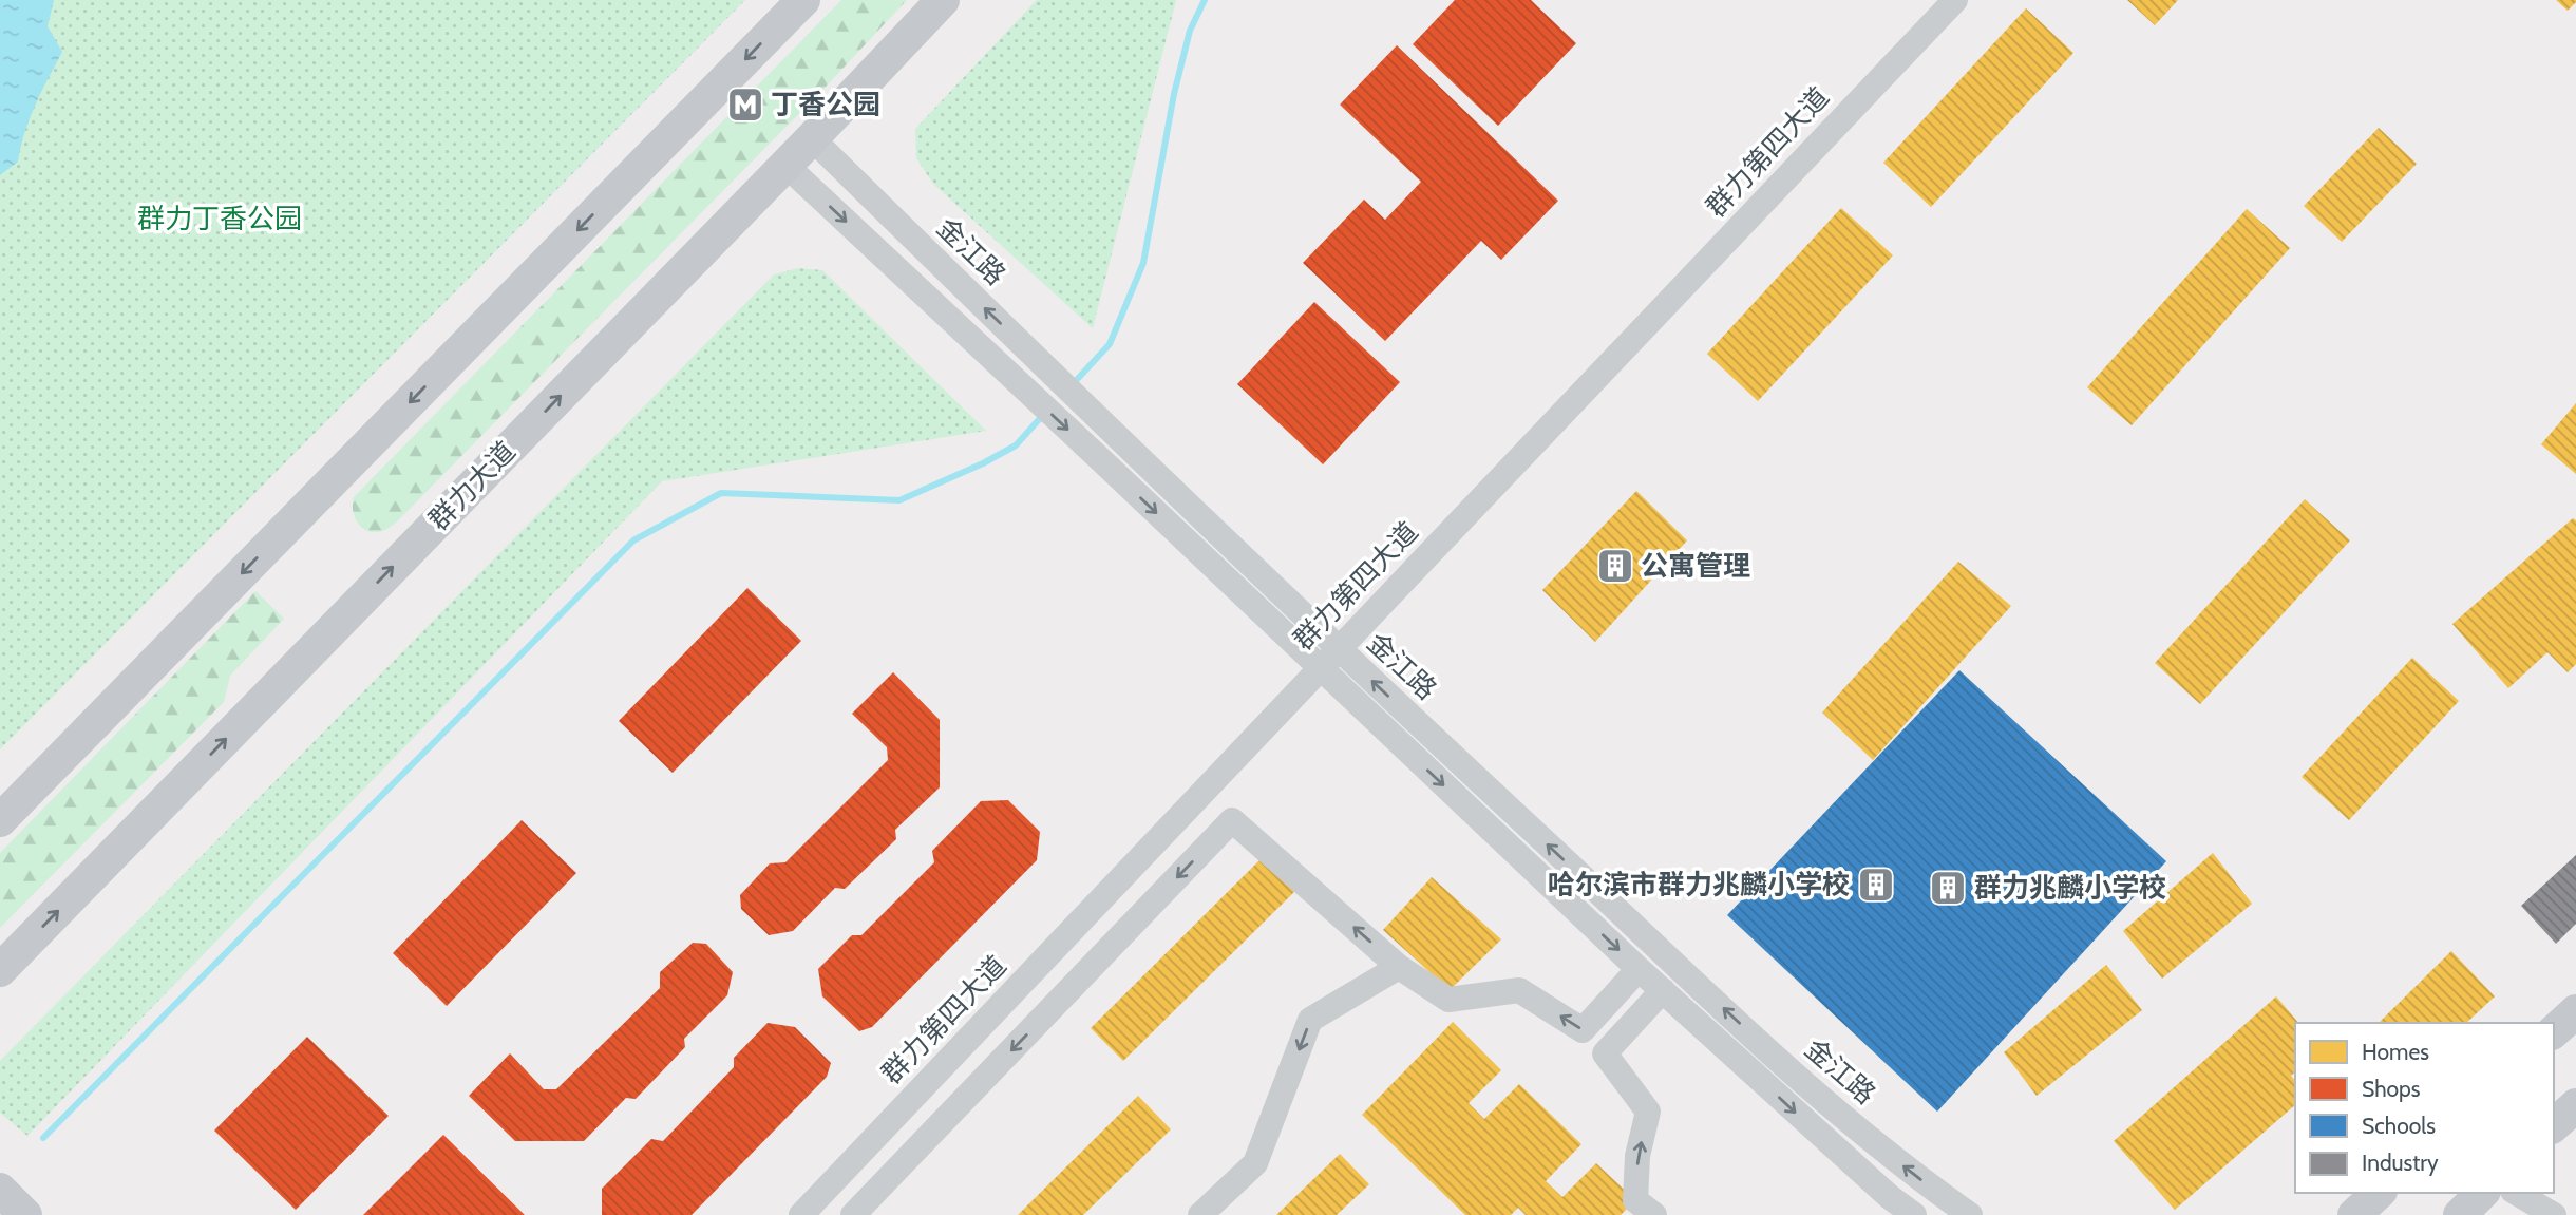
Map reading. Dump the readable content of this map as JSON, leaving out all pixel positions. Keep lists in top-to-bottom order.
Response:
{
  "streets": {
    "main road": ["群力大道"],
    "street": ["群力第四大道", "金江路"]
  },
  "crossings": [
    ["群力第四大道", "金江路"],
    ["金江路", "群力大道"]
  ],
  "parks": ["群力丁香公园"],
  "places": {
    "metro station": ["丁香公园"],
    "building": ["公寓管理", "哈尔滨市群力兆麟小学校", "群力兆麟小学校"]
  },
  "legend": [
    "Homes",
    "Shops",
    "Schools",
    "Industry"
  ]
}
